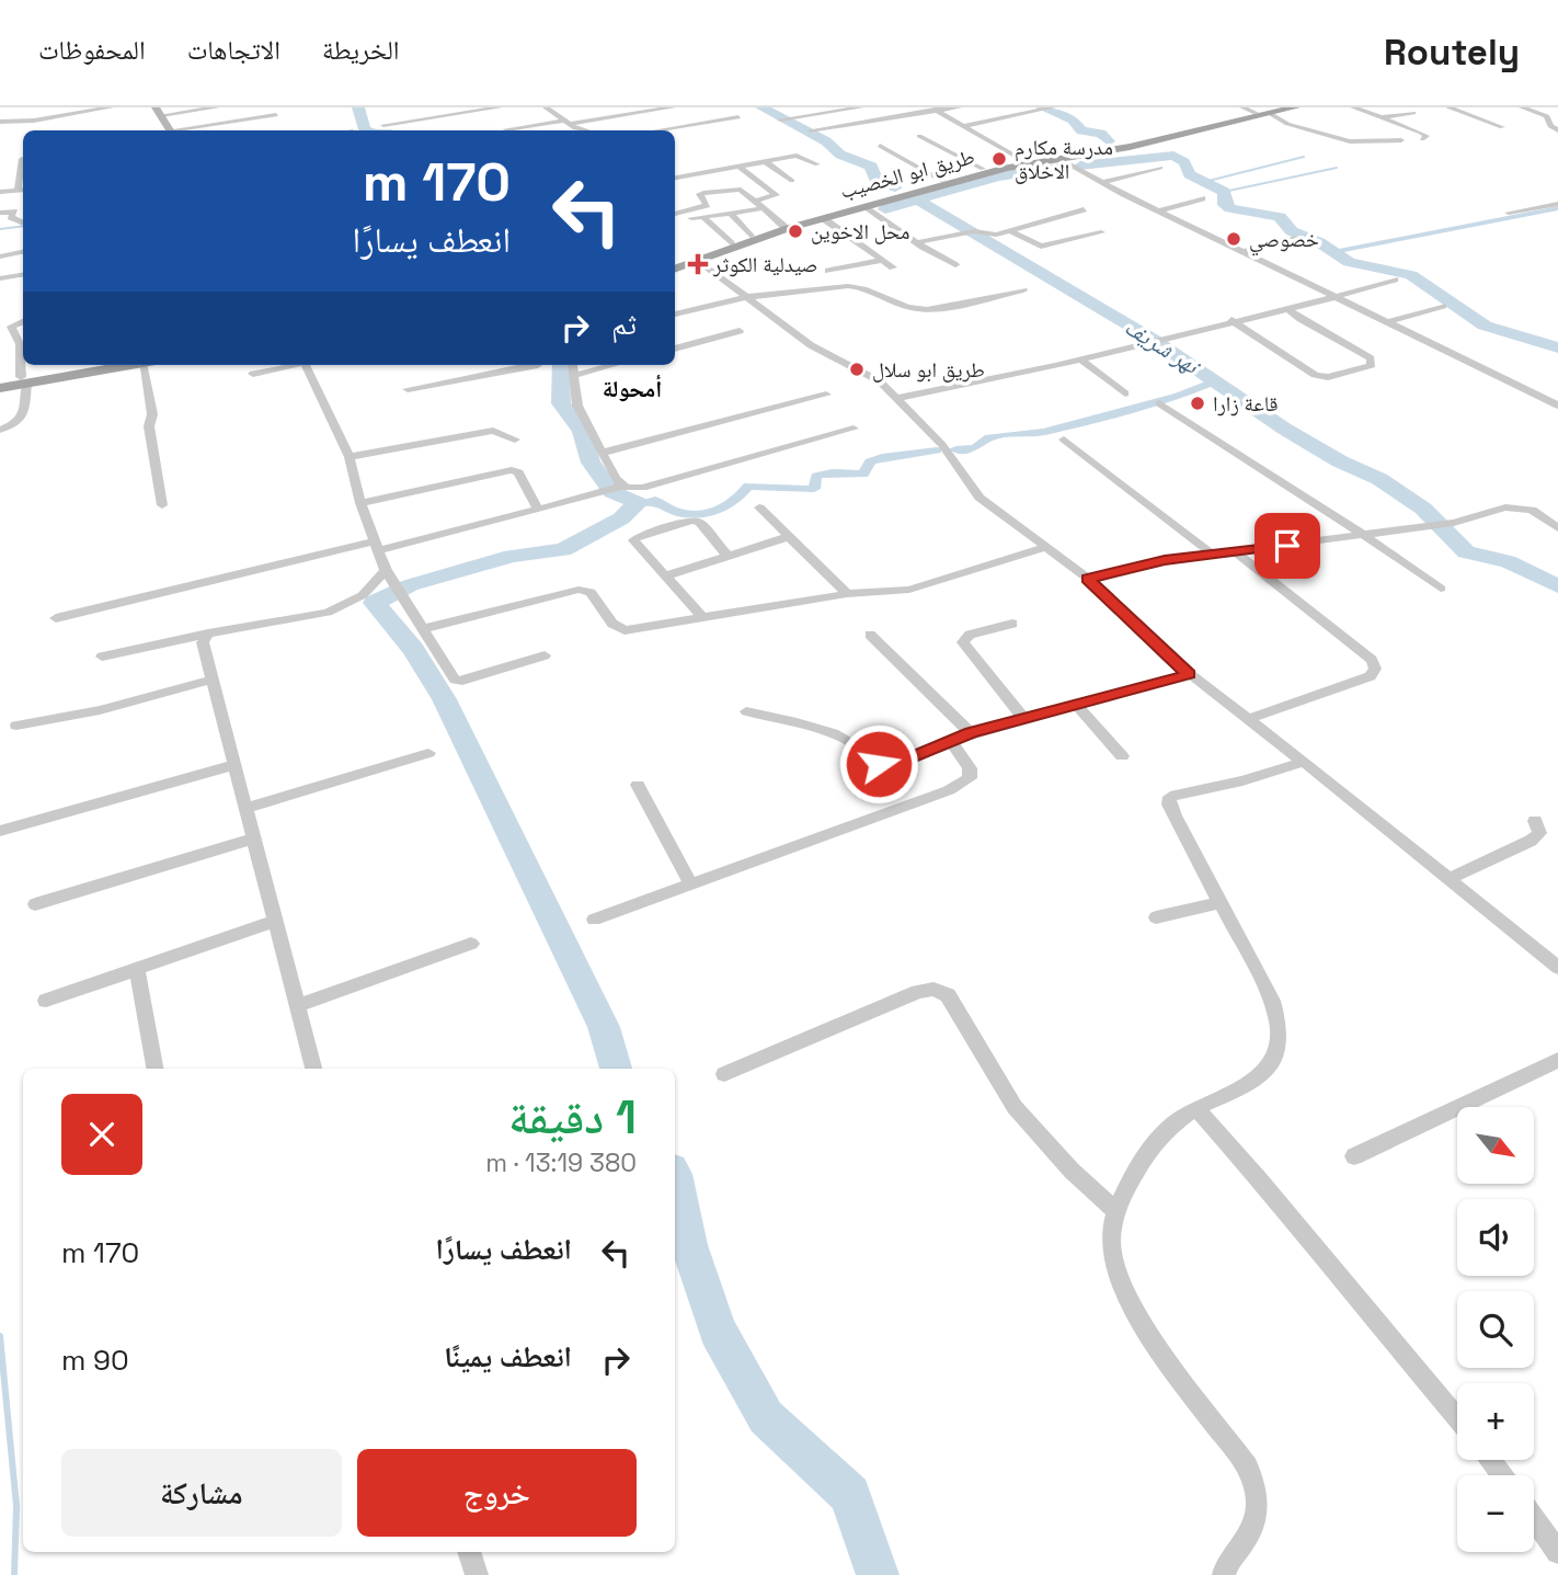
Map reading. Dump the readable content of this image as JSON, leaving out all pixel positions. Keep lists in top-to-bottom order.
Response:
{
  "streets": {
    "main road": ["طريق ابو الخصيب"]
  },
  "districts": ["أمحولة"],
  "water": ["نهر شريف"],
  "places": {
    "other": [
      "مدرسة مكارم الاخلاق",
      "محل الاخوين",
      "خصوصي",
      "طريق ابو سلال",
      "قاعة زارا"
    ],
    "health": ["صيدلية الكوثر"]
  },
  "north": "bottom right",
  "page": {
    "header": "Routely",
    "nav": ["الخريطة", "الاتجاهات", "المحفوظات"],
    "turn": ["170 m", "انعطف يسارًا"],
    "then": "ثم",
    "heading": ["1 دقيقة", "380 m · 13:19"],
    "map_buttons": ["+", "−"],
    "list": [
      {
        "name": "انعطف يسارًا",
        "value": "170 m"
      },
      {
        "name": "انعطف يمينًا",
        "value": "90 m"
      }
    ],
    "buttons": ["خروج", "مشاركة"]
  }
}
